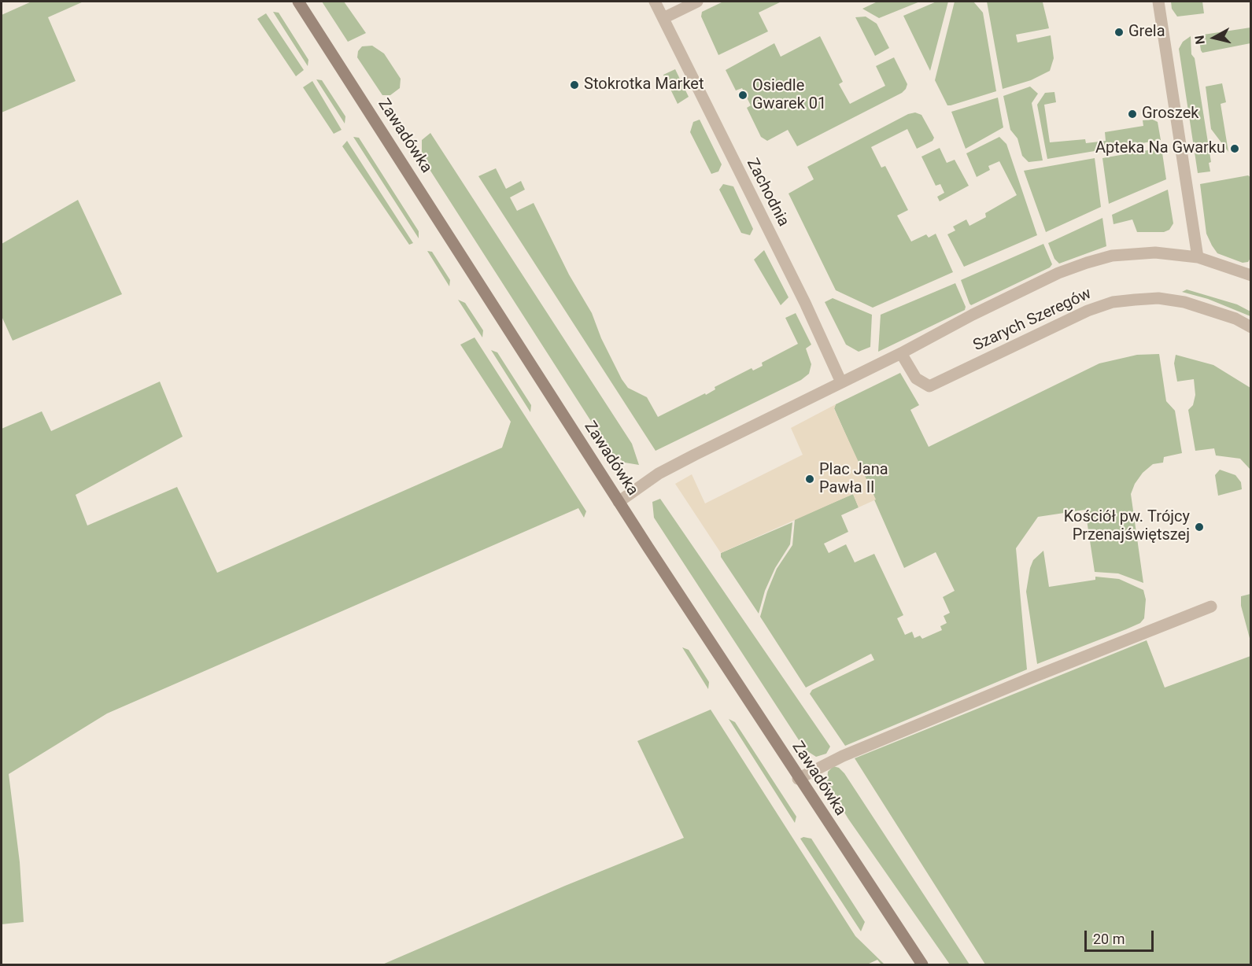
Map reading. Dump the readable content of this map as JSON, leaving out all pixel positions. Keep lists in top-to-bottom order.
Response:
{
  "streets": {
    "main road": ["Zawadówka"],
    "street": ["Zachodnia", "Szarych Szeregów"]
  },
  "crossings": [
    ["Zawadówka", "Szarych Szeregów"],
    ["Zachodnia", "Szarych Szeregów"]
  ],
  "places": [
    "Grela",
    "Stokrotka Market",
    "Osiedle Gwarek 01",
    "Groszek",
    "Apteka Na Gwarku",
    "Plac Jana Pawła II",
    "Kościół pw. Trójcy Przenajświętszej"
  ],
  "scale_bar": "20 m",
  "north": "left"
}
